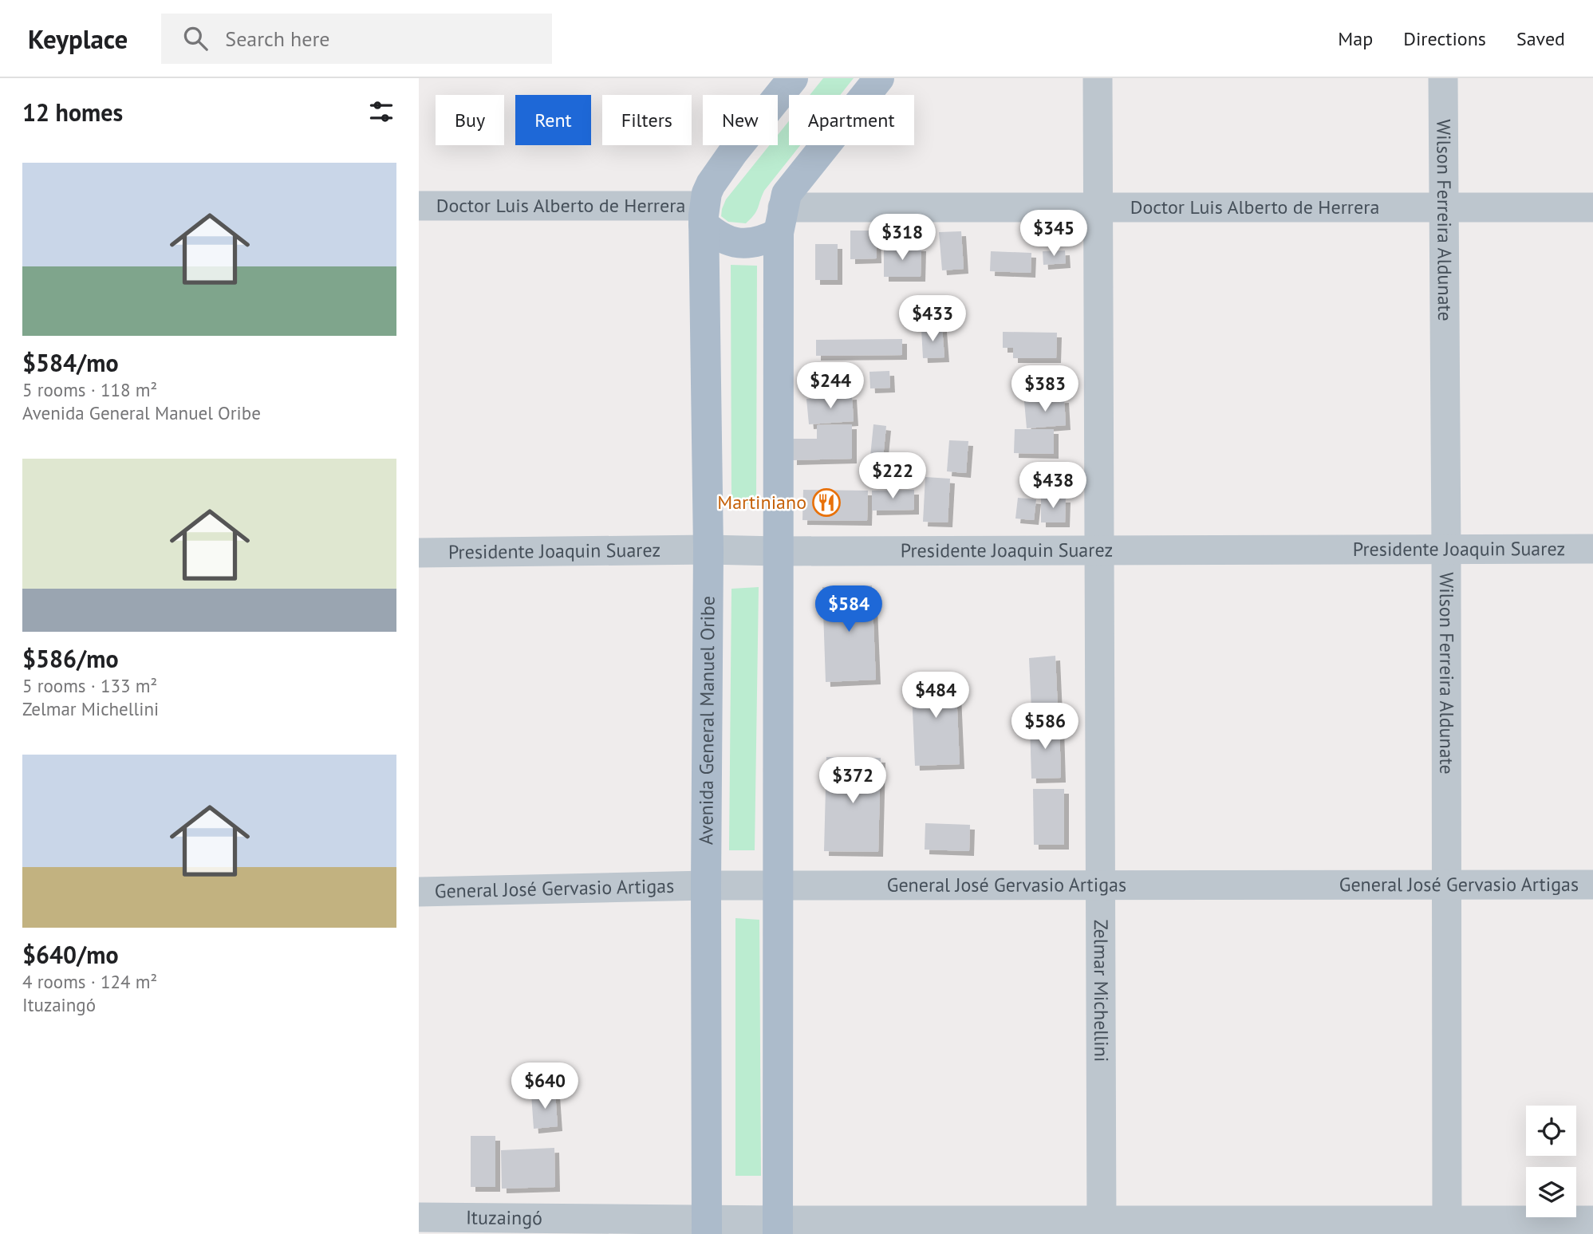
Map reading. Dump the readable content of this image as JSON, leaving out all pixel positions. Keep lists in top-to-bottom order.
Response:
{
  "streets": {
    "main road": ["Avenida General Manuel Oribe"],
    "street": [
      "Doctor Luis Alberto de Herrera",
      "Wilson Ferreira Aldunate",
      "Presidente Joaquin Suarez",
      "General José Gervasio Artigas",
      "Zelmar Michellini",
      "Ituzaingó"
    ]
  },
  "crossings": [
    ["Doctor Luis Alberto de Herrera", "Wilson Ferreira Aldunate"],
    ["Doctor Luis Alberto de Herrera", "Avenida General Manuel Oribe"],
    ["Doctor Luis Alberto de Herrera", "Zelmar Michellini"],
    ["Wilson Ferreira Aldunate", "Presidente Joaquin Suarez"],
    ["Wilson Ferreira Aldunate", "General José Gervasio Artigas"],
    ["Wilson Ferreira Aldunate", "Ituzaingó"],
    ["Presidente Joaquin Suarez", "Avenida General Manuel Oribe"],
    ["Presidente Joaquin Suarez", "Zelmar Michellini"],
    ["Avenida General Manuel Oribe", "General José Gervasio Artigas"],
    ["Avenida General Manuel Oribe", "Ituzaingó"],
    ["General José Gervasio Artigas", "Zelmar Michellini"],
    ["Zelmar Michellini", "Ituzaingó"]
  ],
  "places": {
    "restaurant": ["Martiniano"]
  },
  "page": {
    "header": "Keyplace",
    "search": "Search here",
    "nav": ["Map", "Directions", "Saved"],
    "heading": "12 homes",
    "chip": [
      "Buy",
      "Rent",
      "Filters",
      "New",
      "Apartment"
    ],
    "list": [
      {
        "name": "$584/mo",
        "note": "5 rooms · 118 m² · Avenida General Manuel Oribe"
      },
      {
        "name": "$586/mo",
        "note": "5 rooms · 133 m² · Zelmar Michellini"
      },
      {
        "name": "$640/mo",
        "note": "4 rooms · 124 m² · Ituzaingó"
      }
    ],
    "price": [
      "$345",
      "$318",
      "$433",
      "$244",
      "$383",
      "$222",
      "$438",
      "$584",
      "$484",
      "$586",
      "$372",
      "$640"
    ]
  }
}
